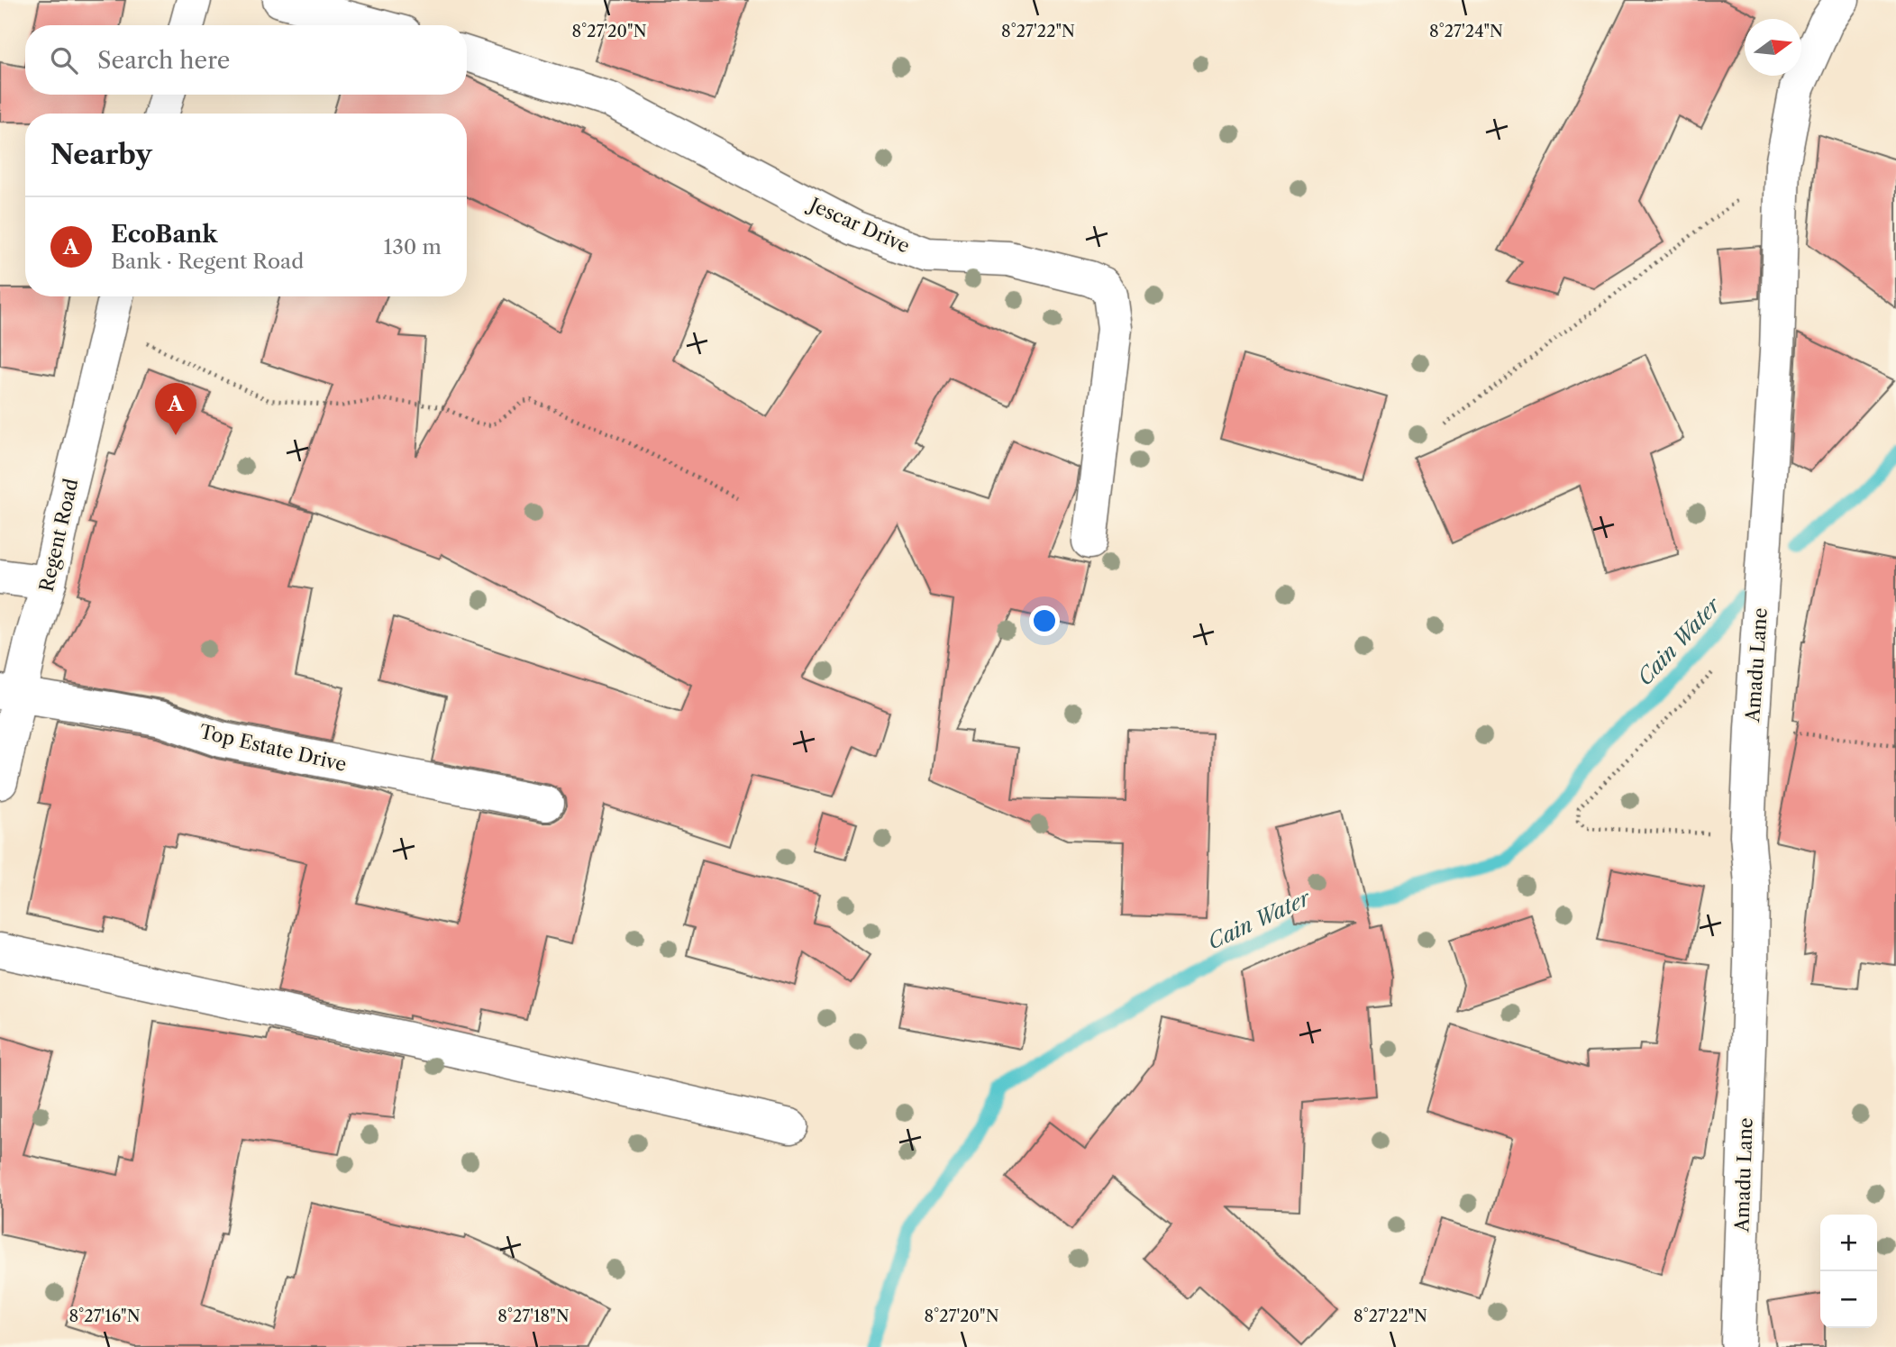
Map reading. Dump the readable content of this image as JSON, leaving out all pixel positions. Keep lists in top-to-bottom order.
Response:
{
  "streets": {
    "street": [
      "Jescar Drive",
      "Regent Road",
      "Amadu Lane",
      "Top Estate Drive"
    ]
  },
  "crossings": [
    ["Regent Road", "Top Estate Drive"]
  ],
  "water": ["Cain Water"],
  "north": "right",
  "page": {
    "search": "Search here",
    "heading": "Nearby",
    "list": [
      {
        "mark": "A",
        "name": "EcoBank",
        "note": "Bank · Regent Road",
        "value": "130 m"
      }
    ],
    "pins": "A",
    "map_buttons": ["+", "−"]
  },
  "coordinates": [
    "8°27'20\"N",
    "8°27'22\"N",
    "8°27'24\"N",
    "8°27'16\"N",
    "8°27'18\"N"
  ]
}
